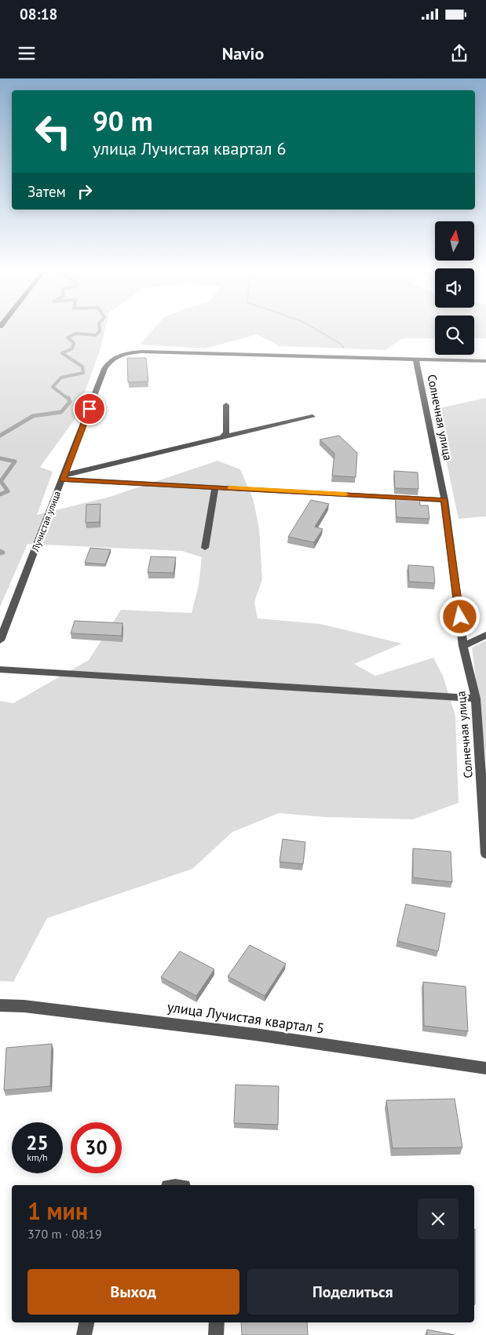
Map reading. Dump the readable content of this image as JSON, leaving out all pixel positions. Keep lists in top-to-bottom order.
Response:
{
  "streets": {
    "street": ["Солнечная улица", "Лучистая улица", "улица Лучистая квартал 5"]
  },
  "crossings": [
    ["Солнечная улица", "Лучистая улица"]
  ],
  "north": "top",
  "page": {
    "status": "08:18",
    "header": "Navio",
    "turn": ["90 m", "улица Лучистая квартал 6"],
    "then": "Затем",
    "speed": "25 km/h",
    "limit": "30",
    "heading": ["1 мин", "370 m · 08:19"],
    "buttons": ["Выход", "Поделиться"]
  }
}
